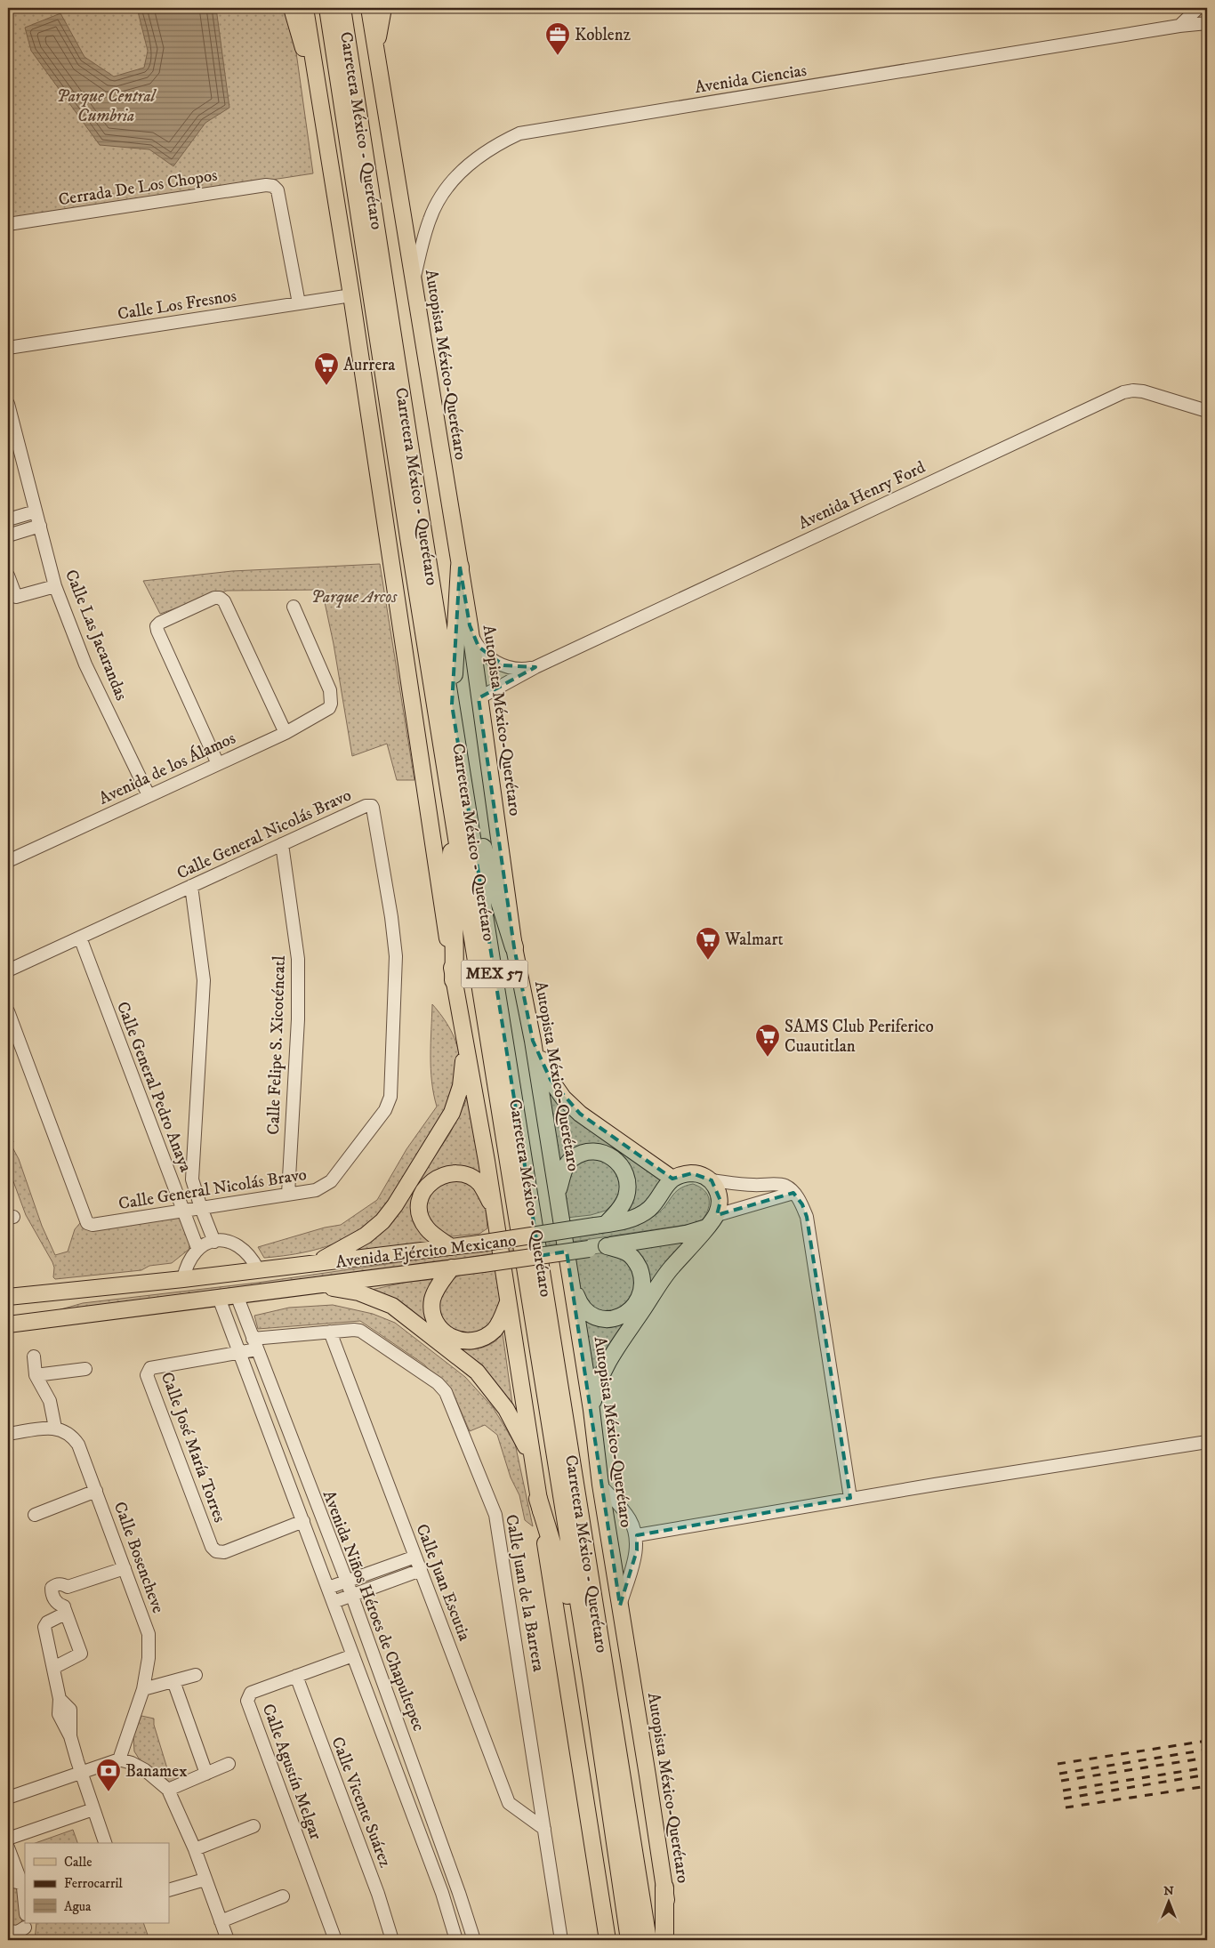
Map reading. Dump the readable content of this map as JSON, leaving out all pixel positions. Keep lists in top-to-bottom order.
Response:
{
  "streets": {
    "highway": ["Carretera México - Querétaro", "MEX 57"],
    "main road": ["Autopista México-Querétaro", "Avenida Ejército Mexicano"],
    "street": [
      "Avenida Ciencias",
      "Cerrada De Los Chopos",
      "Calle Los Fresnos",
      "Avenida Henry Ford",
      "Calle Las Jacarandas",
      "Avenida de los Álamos",
      "Calle General Nicolás Bravo",
      "Calle Felipe S. Xicoténcatl",
      "Calle General Pedro Anaya",
      "Calle José María Torres",
      "Calle Bosencheve",
      "Calle Juan Escutia",
      "Calle Juan de la Barrera",
      "Avenida Niños Héroes de Chapultepec",
      "Calle Agustín Melgar",
      "Calle Vicente Suárez"
    ]
  },
  "crossings": [
    ["Avenida Ciencias", "Autopista México-Querétaro"],
    ["Cerrada De Los Chopos", "Calle Los Fresnos"],
    ["Autopista México-Querétaro", "Avenida Henry Ford"],
    ["Calle Las Jacarandas", "Avenida de los Álamos"],
    ["Calle General Nicolás Bravo", "Calle Felipe S. Xicoténcatl"],
    ["Calle General Nicolás Bravo", "Calle General Pedro Anaya"],
    ["Avenida Ejército Mexicano", "Avenida Niños Héroes de Chapultepec"],
    ["Calle José María Torres", "Calle Juan de la Barrera"],
    ["Calle José María Torres", "Avenida Niños Héroes de Chapultepec"],
    ["Calle Juan Escutia", "Calle Juan de la Barrera"],
    ["Calle Juan de la Barrera", "Avenida Niños Héroes de Chapultepec"],
    ["Avenida Niños Héroes de Chapultepec", "Calle Agustín Melgar"],
    ["Calle Agustín Melgar", "Calle Vicente Suárez"]
  ],
  "parks": ["Parque Central Cumbria", "Parque Arcos"],
  "places": {
    "office": ["Koblenz"],
    "supermarket": ["Aurrera", "Walmart", "SAMS Club Periferico Cuautitlan"],
    "bank": ["Banamex"]
  },
  "legend": ["Calle", "Ferrocarril", "Agua"],
  "north": "top"
}
